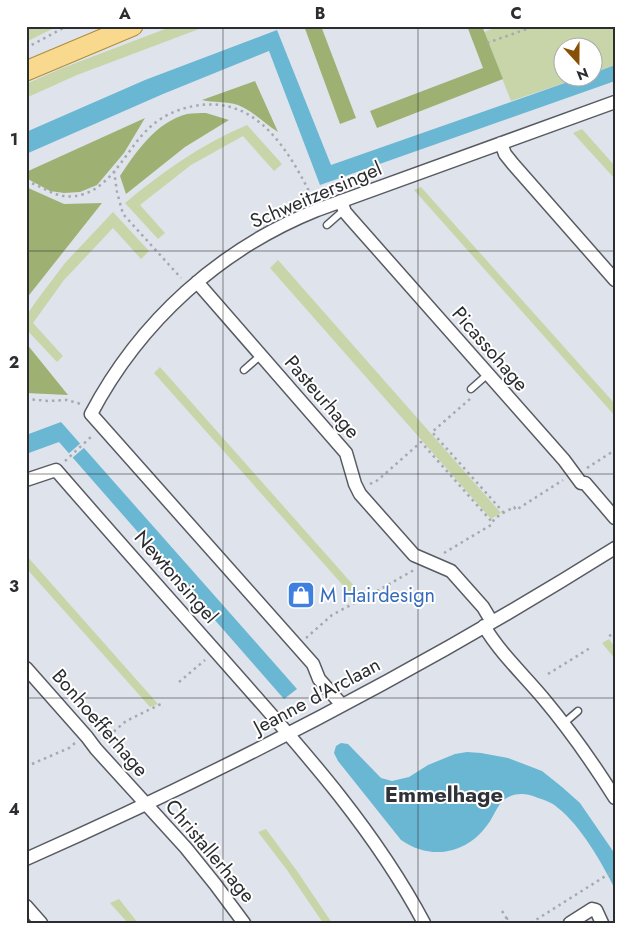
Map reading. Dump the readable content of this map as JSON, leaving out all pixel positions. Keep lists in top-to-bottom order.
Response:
{
  "streets": {
    "street": [
      "Schweitzersingel",
      "Picassohage",
      "Pasteurhage",
      "Newtonsingel",
      "Jeanne d'Arclaan",
      "Bonhoefferhage",
      "Christallerhage"
    ]
  },
  "crossings": [
    ["Schweitzersingel", "Picassohage"],
    ["Schweitzersingel", "Pasteurhage"],
    ["Schweitzersingel", "Jeanne d'Arclaan"],
    ["Pasteurhage", "Jeanne d'Arclaan"],
    ["Newtonsingel", "Jeanne d'Arclaan"],
    ["Jeanne d'Arclaan", "Bonhoefferhage"],
    ["Jeanne d'Arclaan", "Christallerhage"],
    ["Bonhoefferhage", "Christallerhage"]
  ],
  "districts": ["Emmelhage"],
  "places": {
    "shop": ["M Hairdesign"]
  },
  "north": "bottom",
  "grid": {
    "columns": ["A", "B", "C"],
    "rows": [
      "1",
      "2",
      "3",
      "4"
    ]
  }
}
